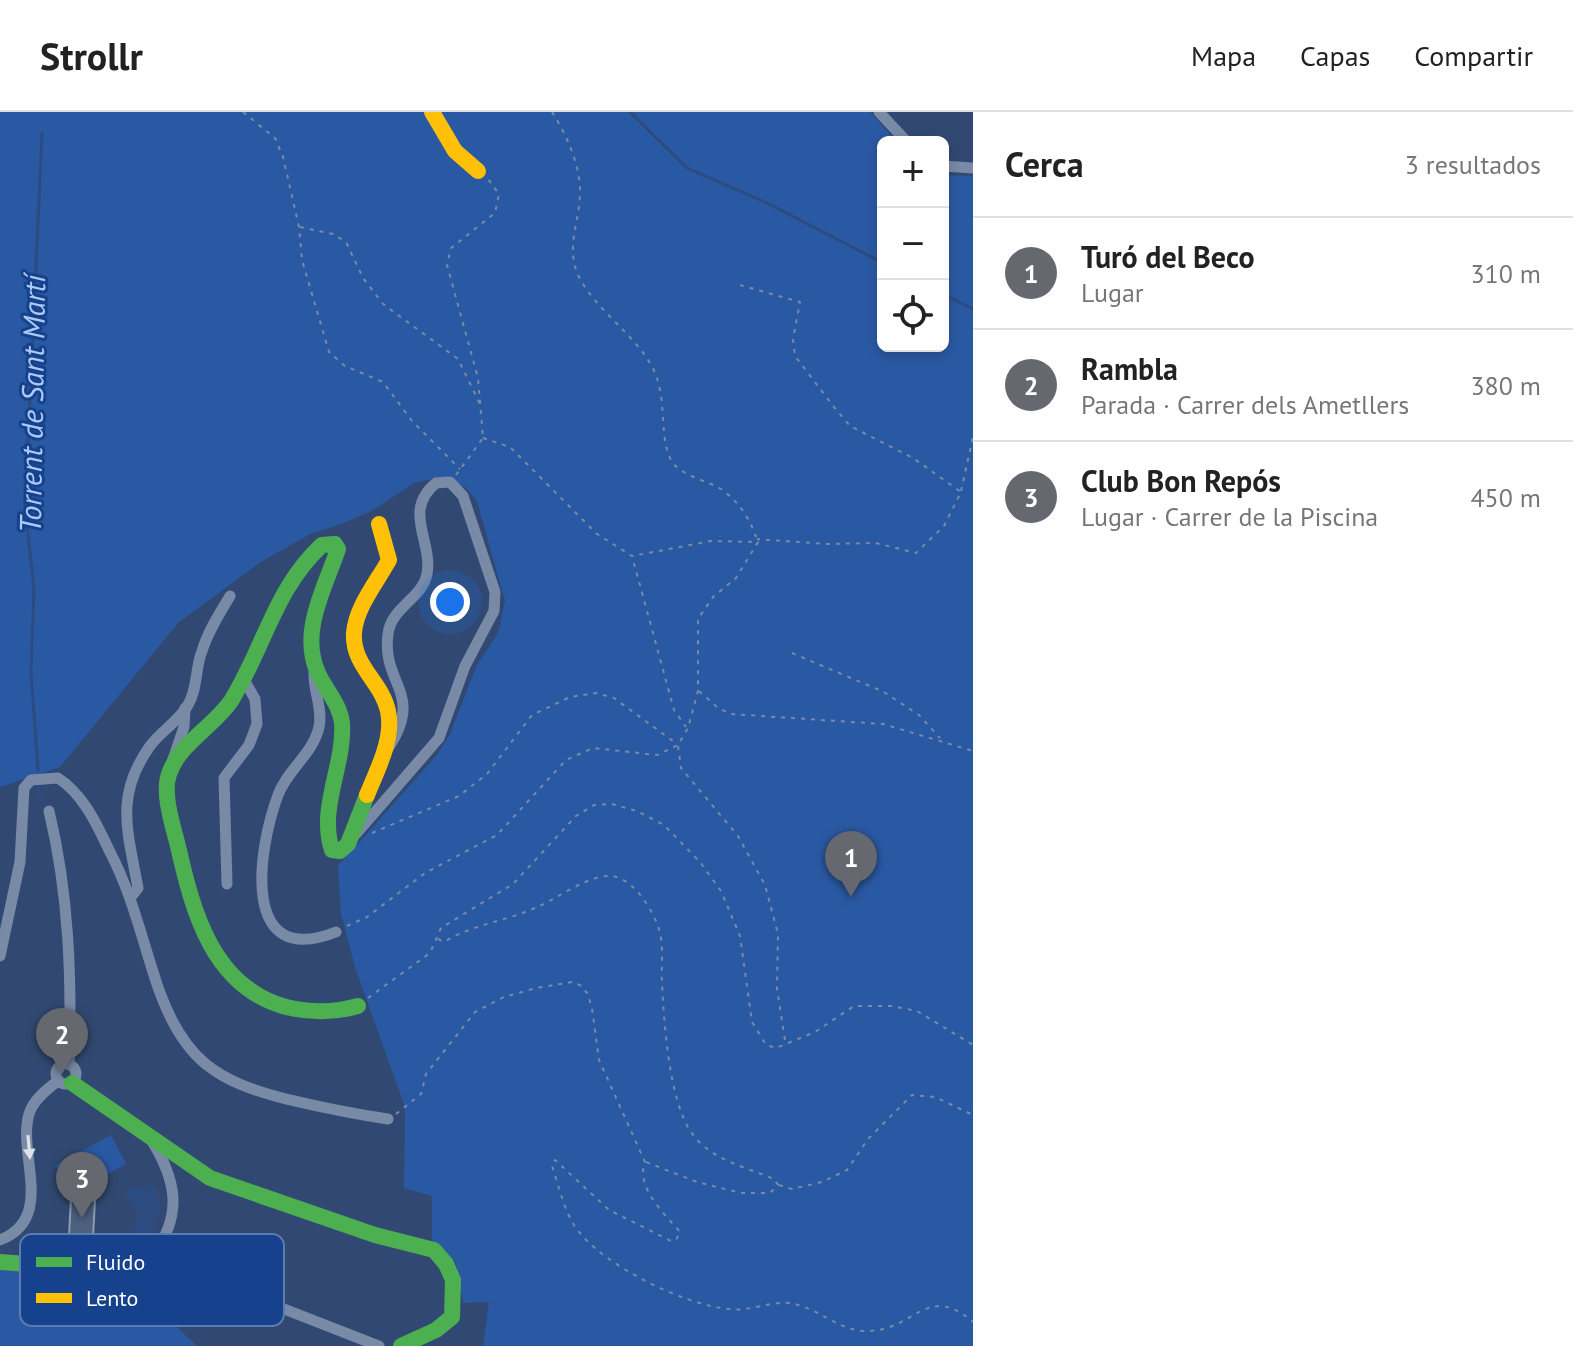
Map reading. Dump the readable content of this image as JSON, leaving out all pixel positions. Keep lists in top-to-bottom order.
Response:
{
  "water": ["Torrent de Sant Martí"],
  "legend": ["Fluido", "Lento"],
  "page": {
    "header": "Strollr",
    "nav": ["Mapa", "Capas", "Compartir"],
    "heading": ["Cerca", "3 resultados"],
    "map_buttons": ["+", "−"],
    "list": [
      {
        "mark": "1",
        "name": "Turó del Beco",
        "note": "Lugar",
        "value": "310 m"
      },
      {
        "mark": "2",
        "name": "Rambla",
        "note": "Parada · Carrer dels Ametllers",
        "value": "380 m"
      },
      {
        "mark": "3",
        "name": "Club Bon Repós",
        "note": "Lugar · Carrer de la Piscina",
        "value": "450 m"
      }
    ],
    "pins": ["1", "2", "3"]
  }
}
